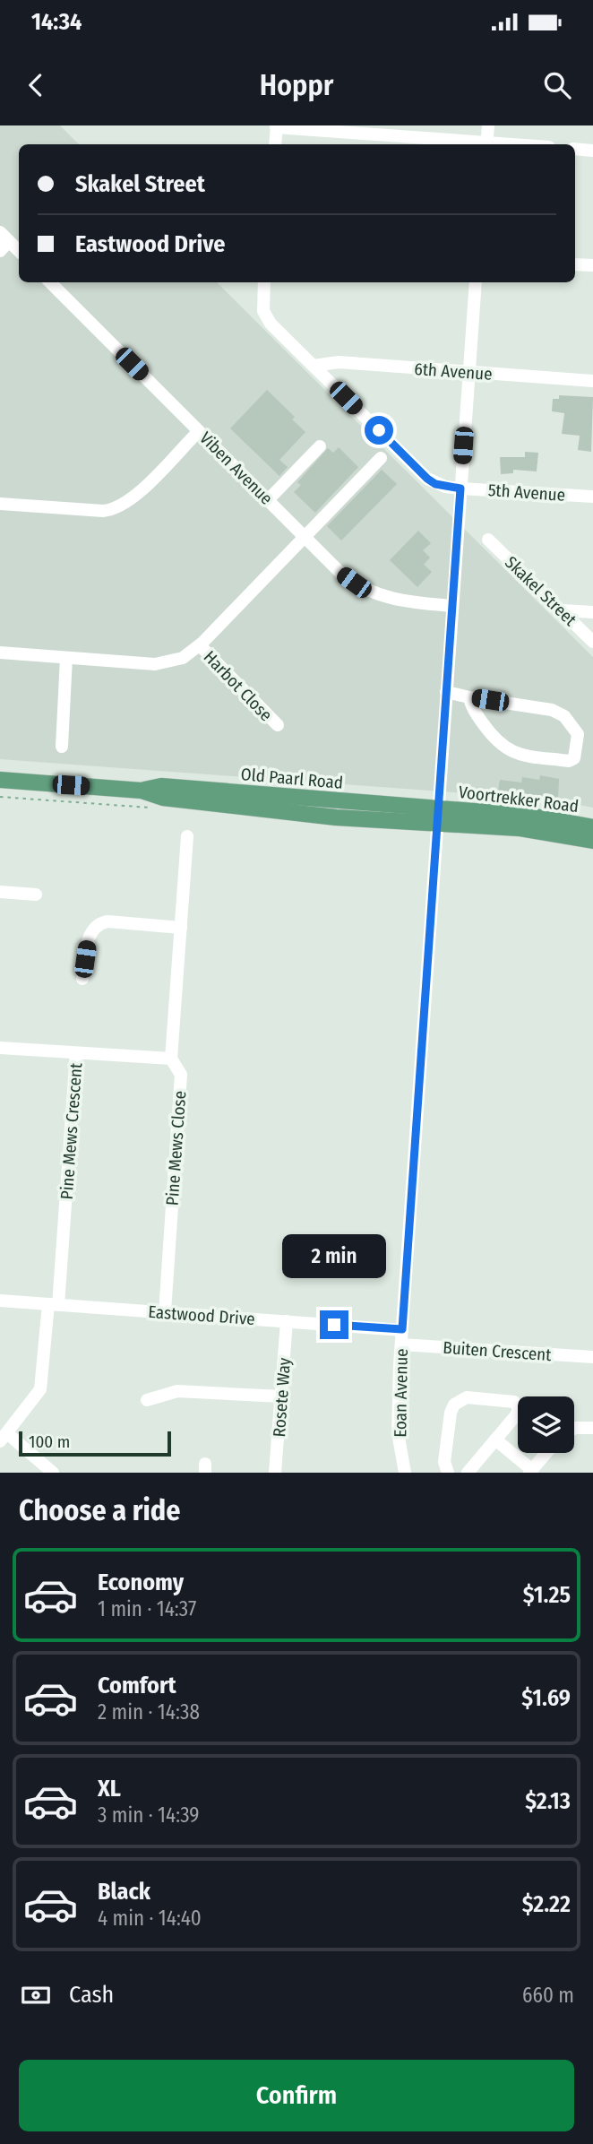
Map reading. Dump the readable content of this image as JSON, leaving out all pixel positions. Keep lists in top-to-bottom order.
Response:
{
  "streets": {
    "main road": ["Old Paarl Road", "Voortrekker Road"],
    "street": [
      "6th Avenue",
      "Viben Avenue",
      "5th Avenue",
      "Skakel Street",
      "Harbot Close",
      "Pine Mews Crescent",
      "Pine Mews Close",
      "Eastwood Drive",
      "Buiten Crescent",
      "Eoan Avenue",
      "Rosete Way"
    ]
  },
  "crossings": [
    ["6th Avenue", "Eoan Avenue"],
    ["Viben Avenue", "Eoan Avenue"],
    ["5th Avenue", "Eoan Avenue"],
    ["Old Paarl Road", "Voortrekker Road"],
    ["Old Paarl Road", "Eoan Avenue"],
    ["Voortrekker Road", "Eoan Avenue"],
    ["Pine Mews Crescent", "Pine Mews Close"],
    ["Pine Mews Crescent", "Eastwood Drive"],
    ["Pine Mews Close", "Eastwood Drive"],
    ["Eastwood Drive", "Eoan Avenue"],
    ["Eastwood Drive", "Rosete Way"],
    ["Buiten Crescent", "Eoan Avenue"]
  ],
  "scale_bar": "100 m",
  "page": {
    "status": "14:34",
    "header": "Hoppr",
    "banner": ["Skakel Street", "Eastwood Drive"],
    "bubble": "2 min",
    "scale": "100 m",
    "heading": "Choose a ride",
    "list": [
      {
        "name": "Economy",
        "note": "1 min · 14:37",
        "value": "$1.25"
      },
      {
        "name": "Comfort",
        "note": "2 min · 14:38",
        "value": "$1.69"
      },
      {
        "name": "XL",
        "note": "3 min · 14:39",
        "value": "$2.13"
      },
      {
        "name": "Black",
        "note": "4 min · 14:40",
        "value": "$2.22"
      }
    ],
    "pay": ["Cash", "660 m"],
    "buttons": "Confirm"
  }
}
